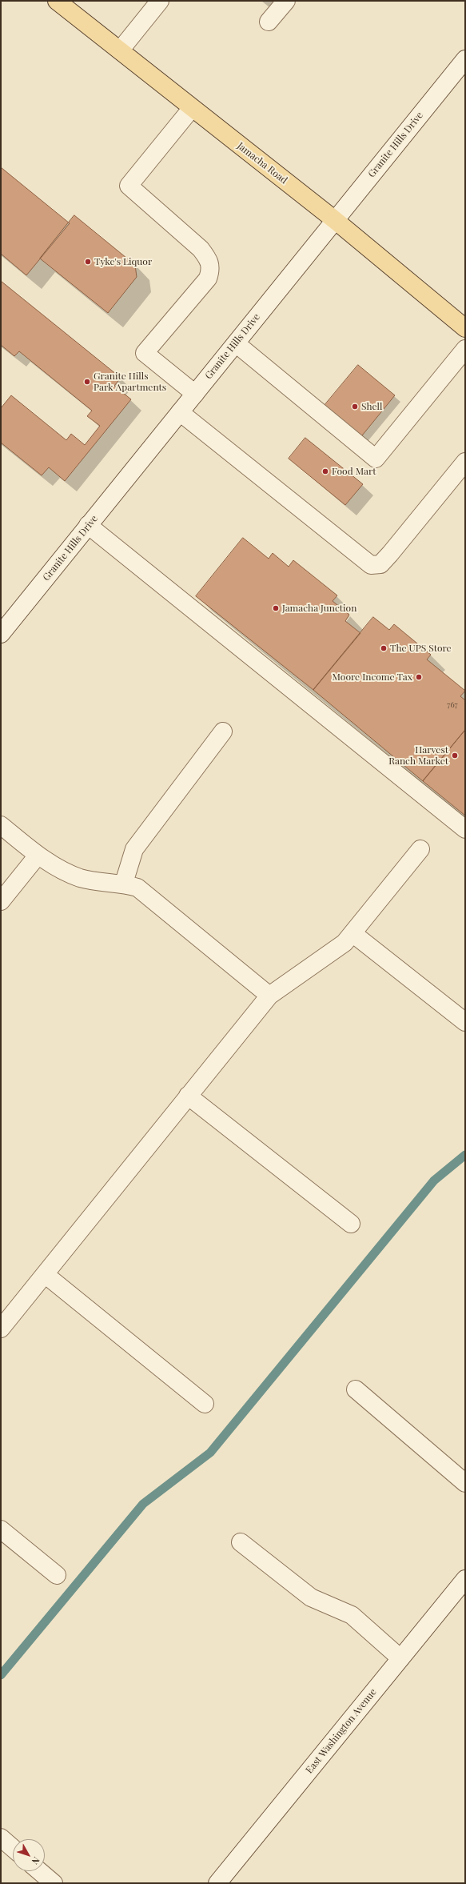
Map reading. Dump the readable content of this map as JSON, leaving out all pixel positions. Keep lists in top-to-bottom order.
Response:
{
  "streets": {
    "main road": ["Jamacha Road"],
    "street": ["Granite Hills Drive", "East Washington Avenue"]
  },
  "crossings": [
    ["Granite Hills Drive", "Jamacha Road"]
  ],
  "places": [
    "Tyke's Liquor",
    "Granite Hills Park Apartments",
    "Shell",
    "Food Mart",
    "Jamacha Junction",
    "The UPS Store",
    "Moore Income Tax",
    "Harvest Ranch Market"
  ],
  "house_numbers": ["767"],
  "north": "bottom right"
}
